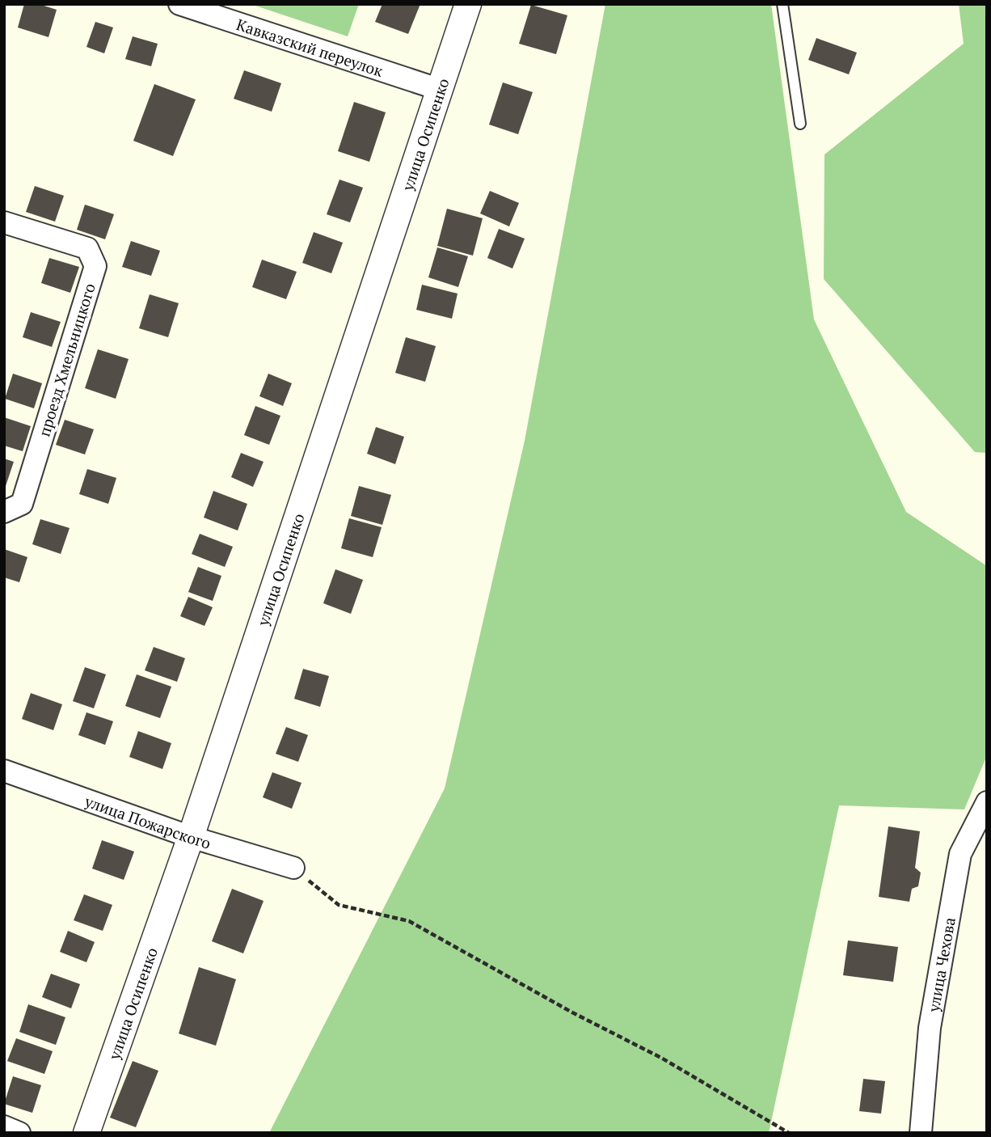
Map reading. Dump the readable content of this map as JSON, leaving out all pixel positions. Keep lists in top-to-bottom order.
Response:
{
  "streets": {
    "street": [
      "Кавказский переулок",
      "улица Осипенко",
      "проезд Хмельницкого",
      "улица Пожарского",
      "улица Чехова"
    ]
  },
  "crossings": [
    ["Кавказский переулок", "улица Осипенко"],
    ["улица Осипенко", "улица Пожарского"]
  ]
}
